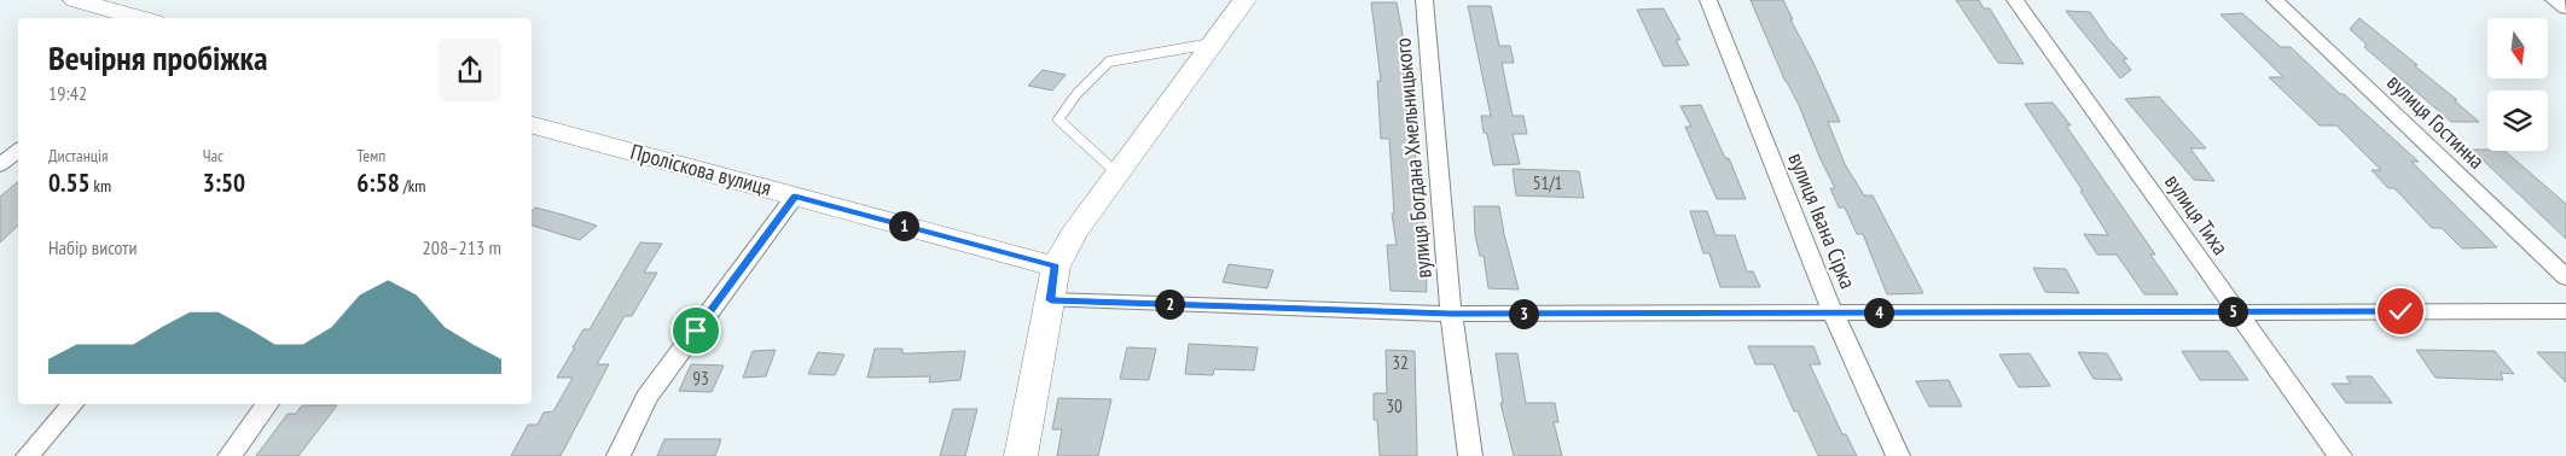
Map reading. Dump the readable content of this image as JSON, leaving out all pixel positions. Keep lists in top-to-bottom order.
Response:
{
  "streets": {
    "street": [
      "вулиця Гостинна",
      "вулиця Богдана Хмельницького",
      "Проліскова вулиця",
      "вулиця Тиха",
      "вулиця Івана Сірка"
    ]
  },
  "house_numbers": [
    "51/1",
    "32",
    "93",
    "30"
  ],
  "north": "bottom",
  "page": {
    "heading": ["Вечірня пробіжка", "19:42"],
    "stats": [
      ["Дистанція", "0.55 km"],
      ["Час", "3:50"],
      ["Темп", "6:58 /km"]
    ],
    "pins": [
      "1",
      "2",
      "5",
      "4",
      "3"
    ],
    "chart": ["Набір висоти", "208–213 m"]
  }
}
